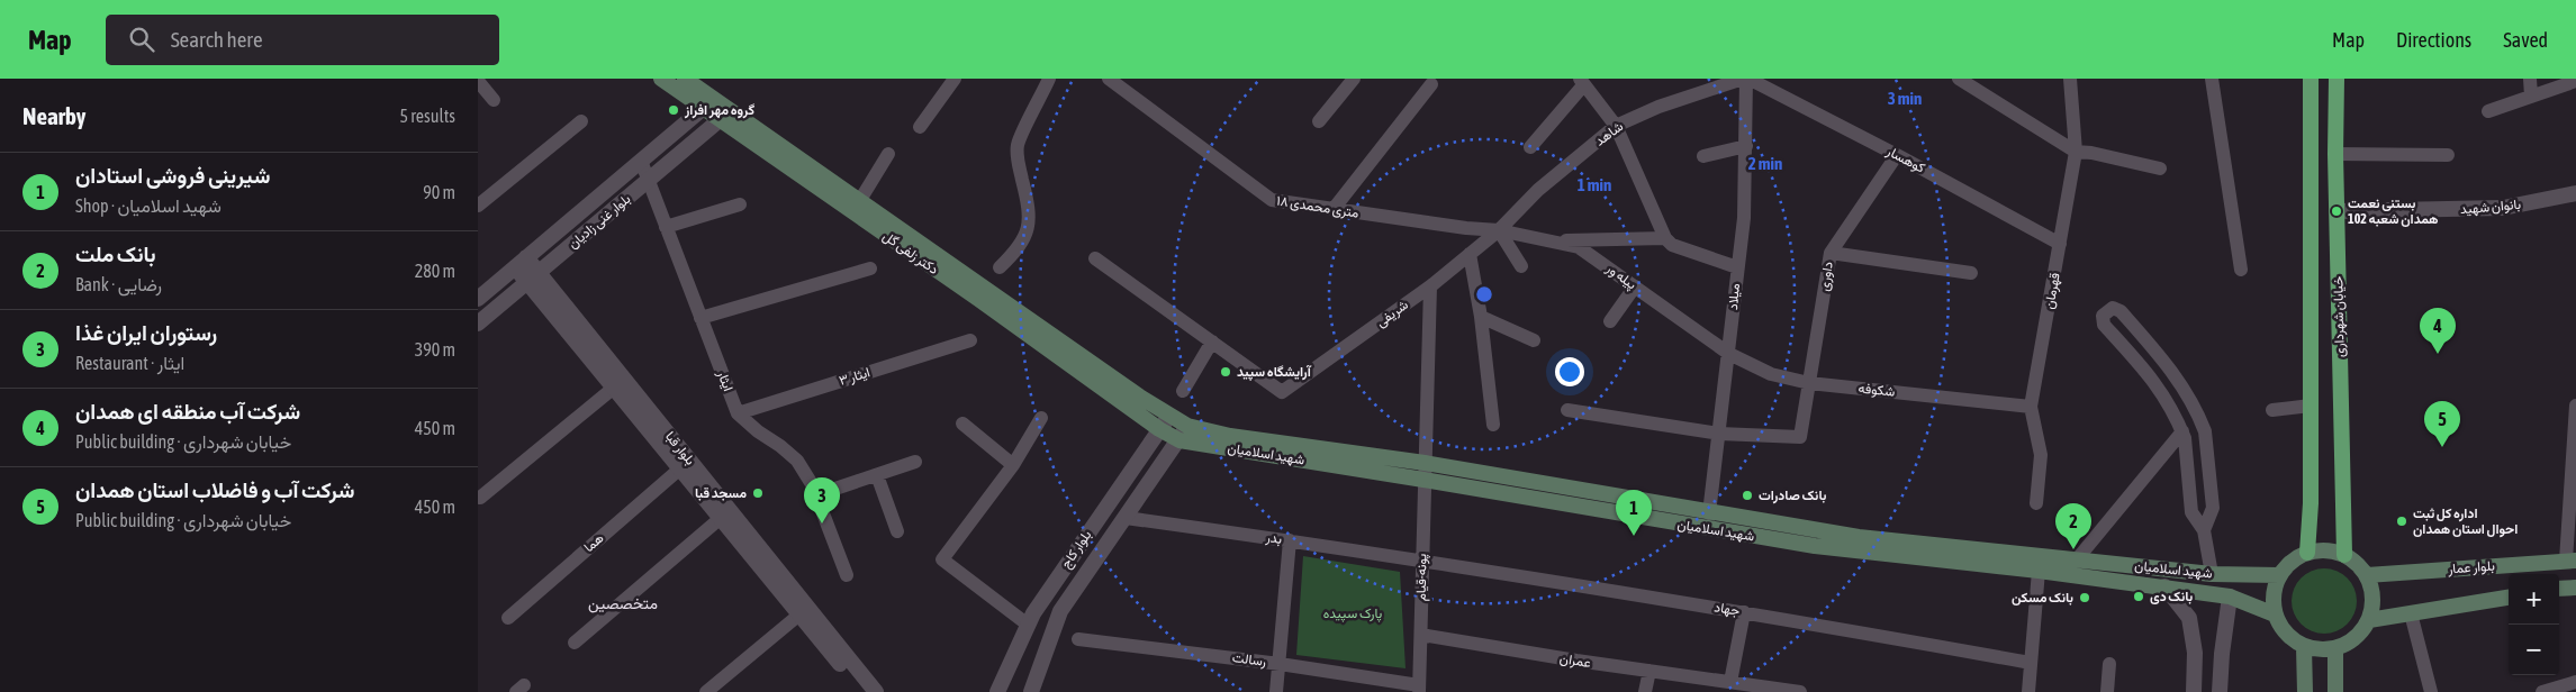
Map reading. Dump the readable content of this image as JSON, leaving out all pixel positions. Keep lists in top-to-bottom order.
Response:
{
  "streets": {
    "main road": [
      "دکتر زلفی گل",
      "خیابان شهرداری",
      "شهید اسلامیان",
      "بلوار عمار"
    ],
    "street": [
      "شاهد",
      "کوهسار",
      "۱۸ متری محمدی",
      "بانوان شهید",
      "بلوار غنی زادیان",
      "پیله ور",
      "داوری",
      "قهرمان",
      "میلاد",
      "شریفی",
      "ایثار ۳",
      "ایثار",
      "شکوفه",
      "بلوار قبا",
      "بدر",
      "هما",
      "بلوار کاج",
      "پونه-قیام",
      "جهاد",
      "رسالت",
      "عمران"
    ]
  },
  "crossings": [
    ["شاهد", "کوهسار"],
    ["شاهد", "۱۸ متری محمدی"],
    ["شاهد", "پیله ور"],
    ["شاهد", "میلاد"],
    ["شاهد", "شریفی"],
    ["کوهسار", "داوری"],
    ["کوهسار", "قهرمان"],
    ["کوهسار", "میلاد"],
    ["۱۸ متری محمدی", "پیله ور"],
    ["۱۸ متری محمدی", "شریفی"],
    ["بانوان شهید", "خیابان شهرداری"],
    ["بلوار غنی زادیان", "دکتر زلفی گل"],
    ["بلوار غنی زادیان", "ایثار"],
    ["بلوار غنی زادیان", "بلوار قبا"],
    ["دکتر زلفی گل", "شهید اسلامیان"],
    ["دکتر زلفی گل", "بلوار کاج"],
    ["پیله ور", "میلاد"],
    ["پیله ور", "شریفی"],
    ["پیله ور", "شکوفه"],
    ["داوری", "میلاد"],
    ["داوری", "شکوفه"],
    ["قهرمان", "شکوفه"],
    ["میلاد", "شکوفه"],
    ["میلاد", "شهید اسلامیان"],
    ["شریفی", "پونه-قیام"],
    ["خیابان شهرداری", "شهید اسلامیان"],
    ["خیابان شهرداری", "بلوار عمار"],
    ["ایثار ۳", "ایثار"],
    ["بلوار قبا", "هما"],
    ["شهید اسلامیان", "بلوار کاج"],
    ["شهید اسلامیان", "بلوار عمار"],
    ["شهید اسلامیان", "پونه-قیام"],
    ["بدر", "بلوار کاج"],
    ["بدر", "پونه-قیام"],
    ["بدر", "جهاد"],
    ["پونه-قیام", "جهاد"],
    ["پونه-قیام", "رسالت"],
    ["پونه-قیام", "عمران"]
  ],
  "districts": ["متخصصین"],
  "parks": ["پارک سپیده"],
  "places": [
    "گروه مهر افراز",
    "بستنی نعمت همدان شعبه 102",
    "آرایشگاه سپید",
    "مسجد قبا",
    "بانک صادرات",
    "اداره کل ثبت احوال استان همدان",
    "بانک دی",
    "بانک مسکن"
  ],
  "page": {
    "header": "Map",
    "search": "Search here",
    "nav": ["Map", "Directions", "Saved"],
    "heading": ["Nearby", "5 results"],
    "list": [
      {
        "mark": "1",
        "name": "شیرینی فروشی استادان",
        "note": "Shop · شهید اسلامیان",
        "value": "90 m"
      },
      {
        "mark": "2",
        "name": "بانک ملت",
        "note": "Bank · رضایی",
        "value": "280 m"
      },
      {
        "mark": "3",
        "name": "رستوران ایران غذا",
        "note": "Restaurant · ایثار",
        "value": "390 m"
      },
      {
        "mark": "4",
        "name": "شرکت آب منطقه ای همدان",
        "note": "Public building · خیابان شهرداری",
        "value": "450 m"
      },
      {
        "mark": "5",
        "name": "شرکت آب و فاضلاب استان همدان",
        "note": "Public building · خیابان شهرداری",
        "value": "450 m"
      }
    ],
    "pins": [
      "4",
      "5",
      "3",
      "1",
      "2"
    ],
    "map_buttons": ["+", "−"]
  },
  "rings": ["3 min", "2 min", "1 min"]
}
